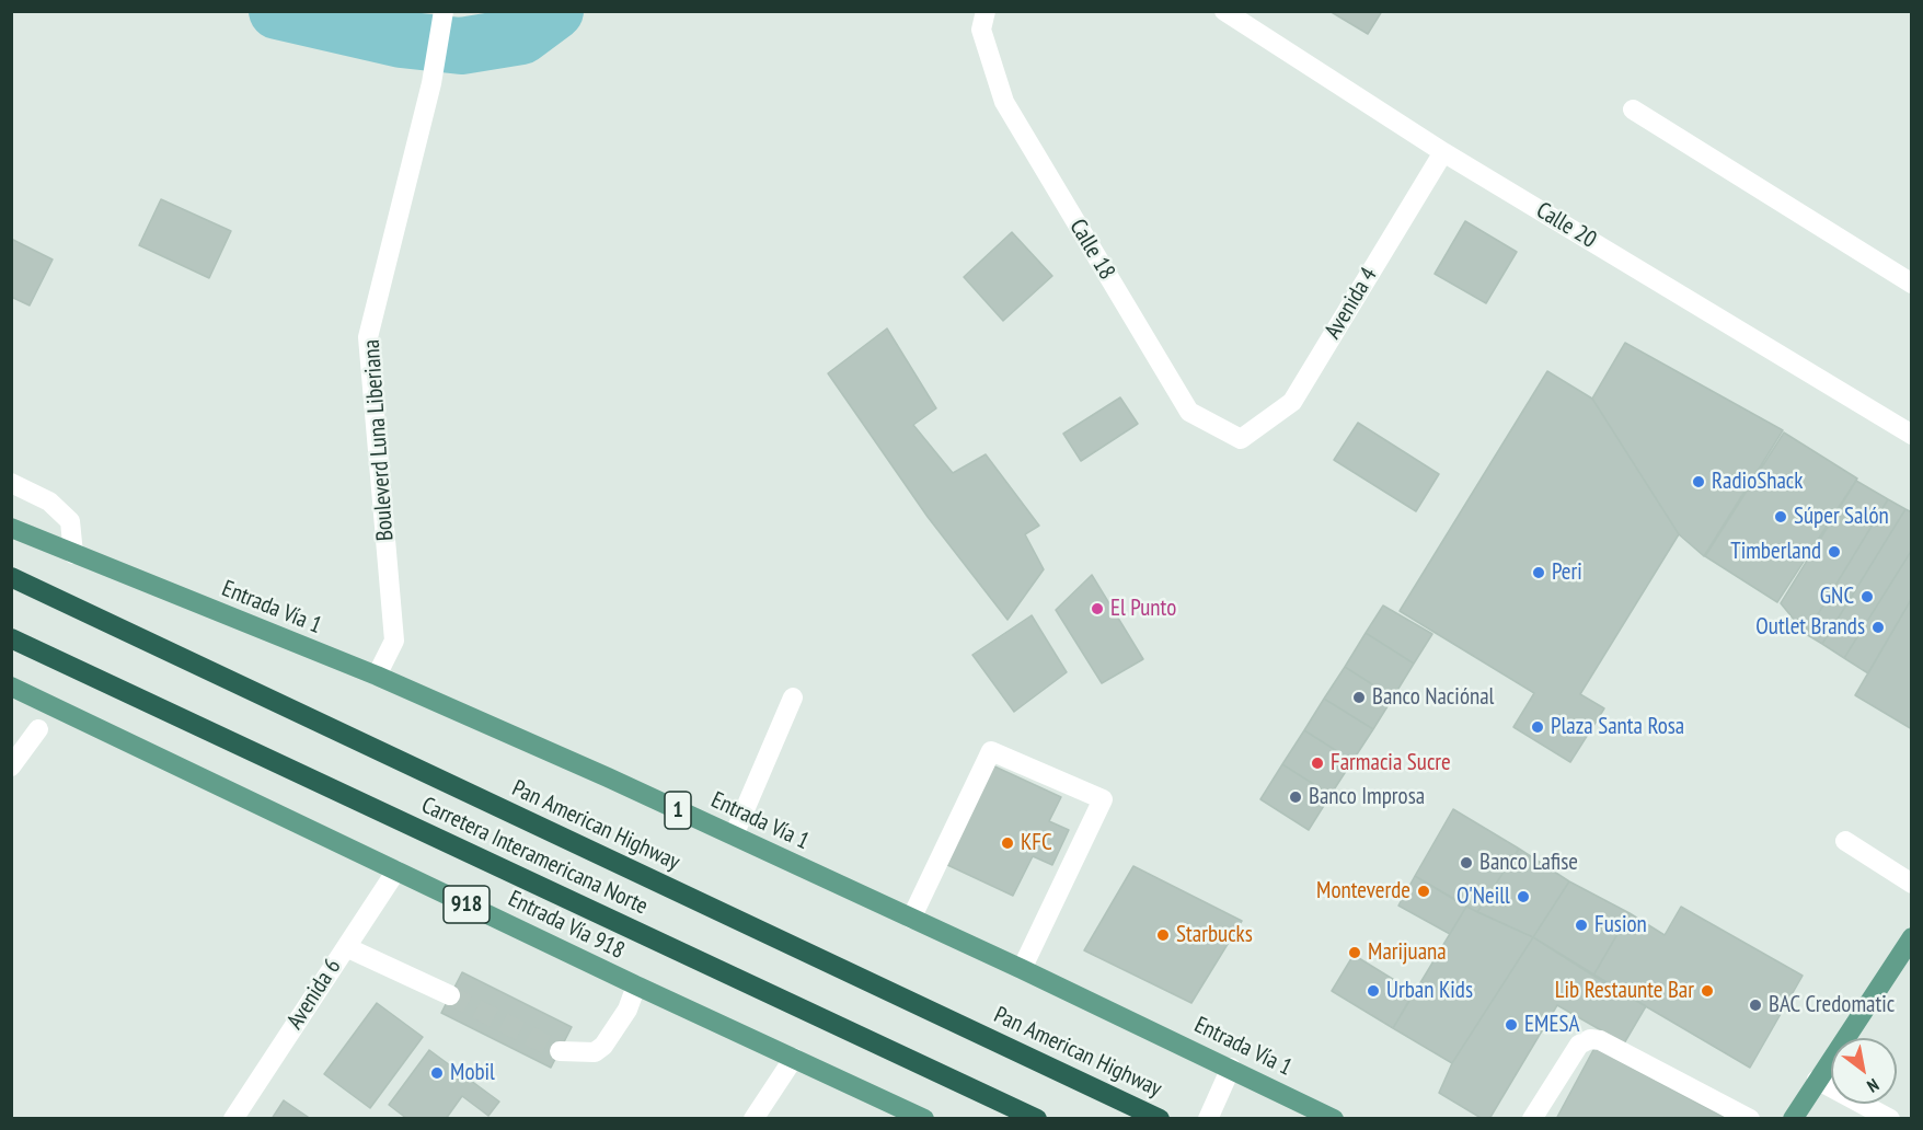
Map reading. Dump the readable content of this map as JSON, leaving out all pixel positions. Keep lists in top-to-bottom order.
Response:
{
  "streets": {
    "highway": ["Pan American Highway", "Carretera Interamericana Norte"],
    "main road": [
      "Entrada Vía 1",
      "1",
      "918",
      "Entrada Vía 918"
    ],
    "street": [
      "Calle 20",
      "Calle 18",
      "Avenida 4",
      "Bouleverd Luna Liberiana",
      "Avenida 6"
    ]
  },
  "crossings": [
    ["Calle 20", "Avenida 4"],
    ["Calle 18", "Avenida 4"],
    ["Bouleverd Luna Liberiana", "Entrada Vía 1"],
    ["Entrada Vía 918", "Avenida 6"]
  ],
  "places": [
    "RadioShack",
    "Súper Salón",
    "Timberland",
    "Peri",
    "GNC",
    "El Punto",
    "Outlet Brands",
    "Banco Naciónal",
    "Plaza Santa Rosa",
    "Farmacia Sucre",
    "Banco Improsa",
    "KFC",
    "Banco Lafise",
    "Monteverde",
    "O'Neill",
    "Fusion",
    "Starbucks",
    "Marijuana",
    "Urban Kids",
    "Lib Restaunte Bar",
    "BAC Credomatic",
    "EMESA",
    "Mobil"
  ],
  "north": "bottom right"
}
